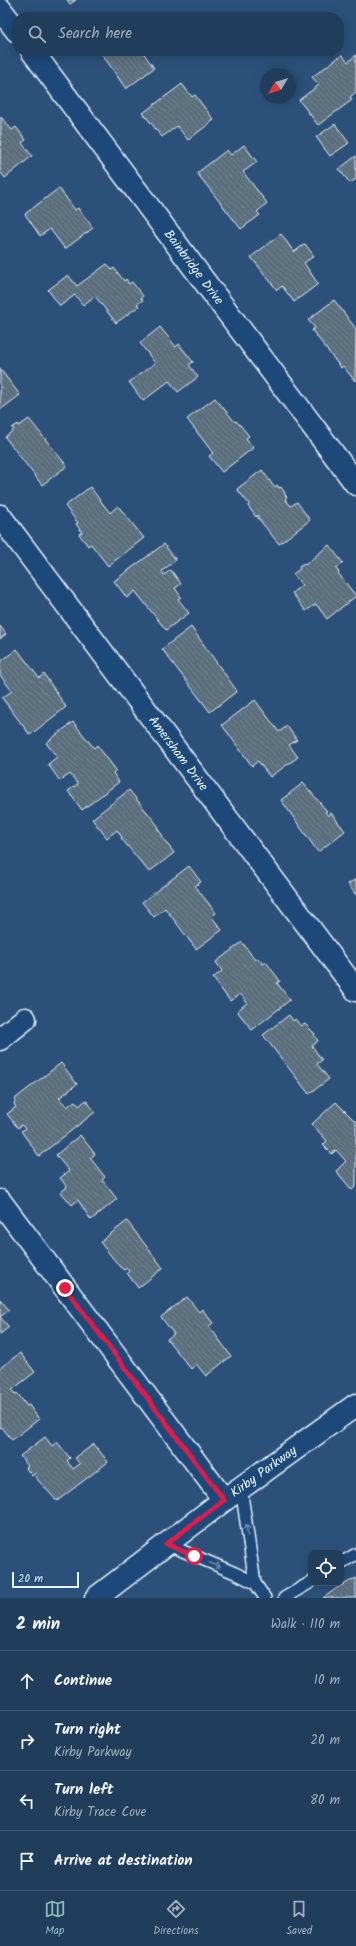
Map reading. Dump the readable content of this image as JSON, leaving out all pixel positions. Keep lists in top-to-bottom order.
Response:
{
  "streets": {
    "street": ["Bainbridge Drive", "Amersham Drive", "Kirby Parkway"]
  },
  "scale_bar": "20 m",
  "north": "bottom left",
  "page": {
    "search": "Search here",
    "scale": "20 m",
    "heading": ["2 min", "Walk · 110 m"],
    "list": [
      ["Continue", "10 m"],
      ["Turn right", "Kirby Parkway", "20 m"],
      ["Turn left", "Kirby Trace Cove", "80 m"],
      "Arrive at destination"
    ],
    "nav": ["Map", "Directions", "Saved"]
  }
}
